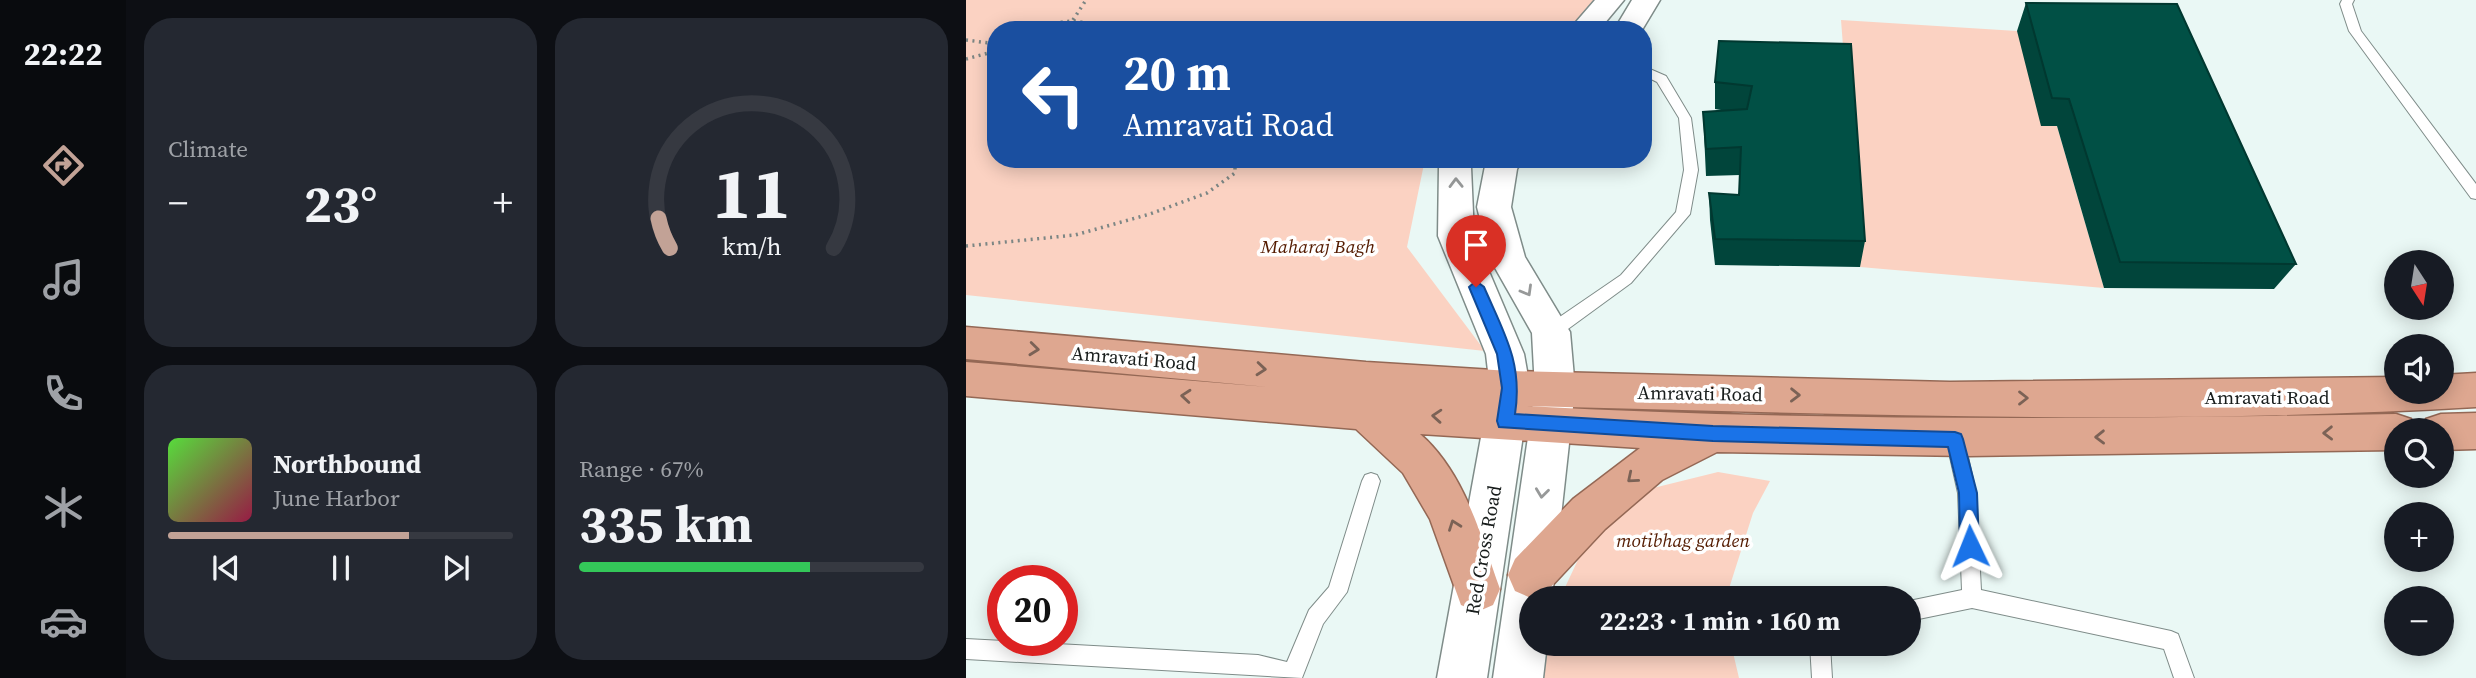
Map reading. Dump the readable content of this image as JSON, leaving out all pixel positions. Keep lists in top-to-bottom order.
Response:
{
  "streets": {
    "highway": ["Amravati Road"],
    "street": ["Red Cross Road"]
  },
  "crossings": [
    ["Amravati Road", "Red Cross Road"]
  ],
  "parks": ["Maharaj Bagh", "motibhag garden"],
  "north": "bottom",
  "page": {
    "tabs": "22:22",
    "tile": [
      "Climate",
      ["Range · 67%", "335 km"]
    ],
    "turn": ["20 m", "Amravati Road"],
    "heat": ["−", "23°", "+"],
    "map_buttons": ["+", "−"],
    "song": ["Northbound", "June Harbor"],
    "limit": "20",
    "trip": "22:23 · 1 min · 160 m",
    "gauge": ["11", "km/h"]
  }
}
